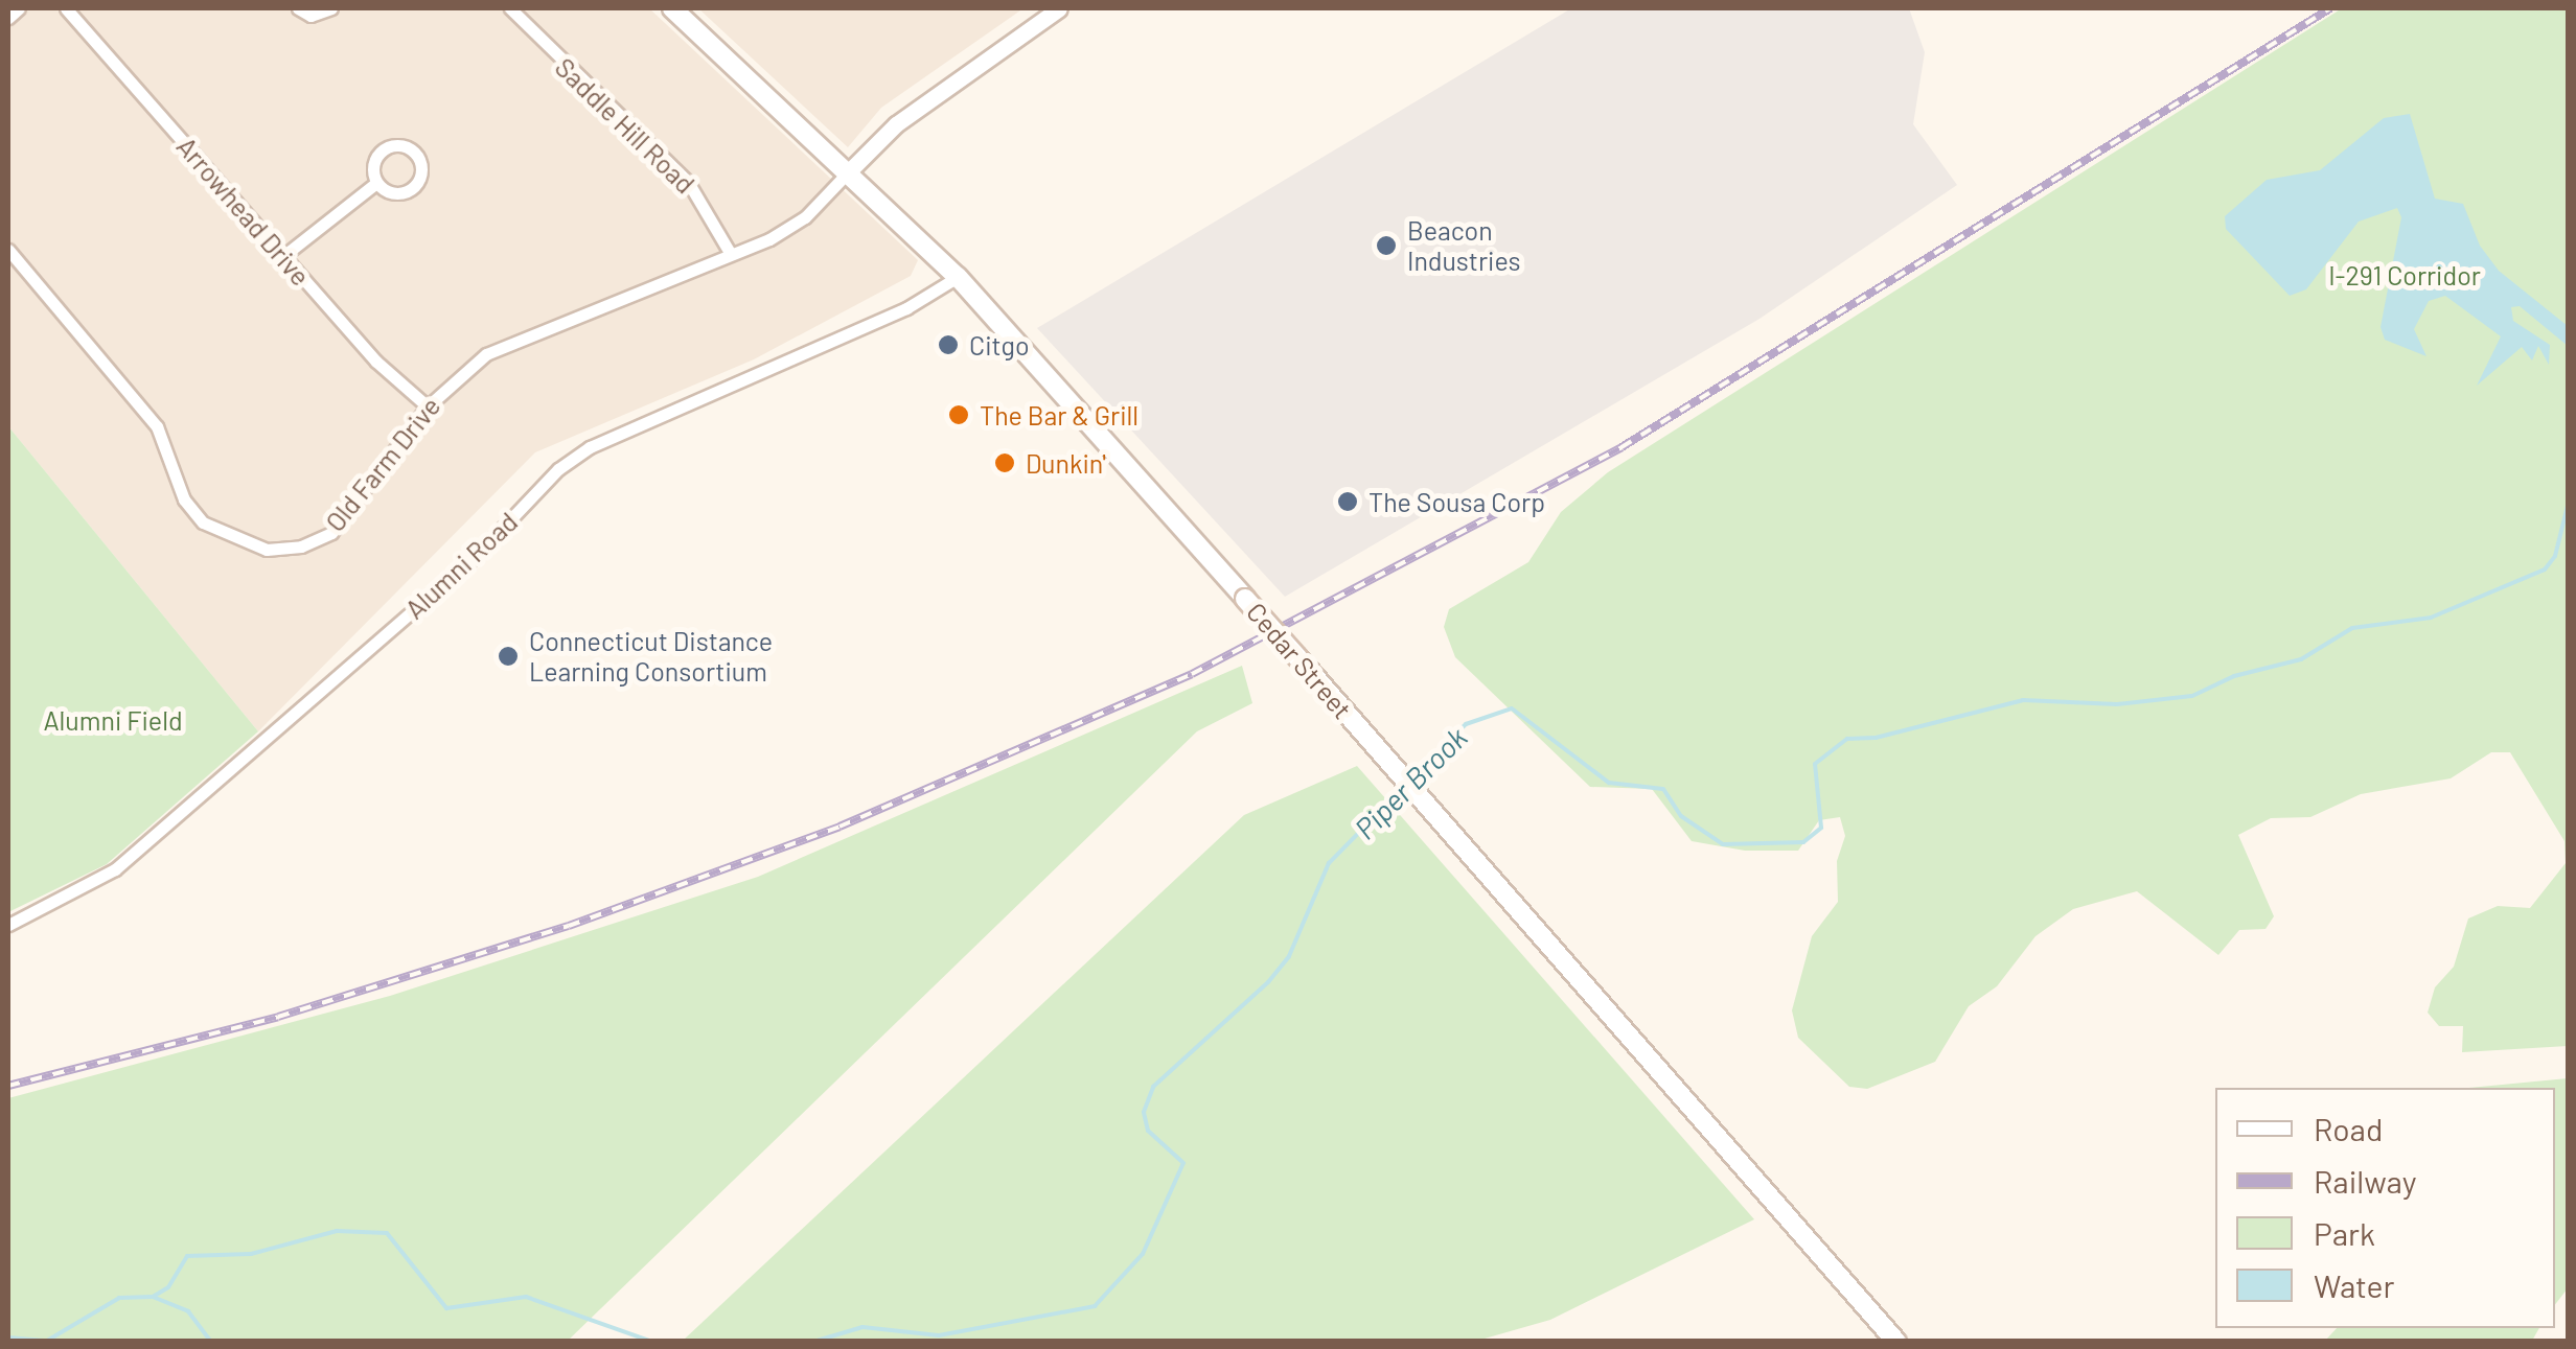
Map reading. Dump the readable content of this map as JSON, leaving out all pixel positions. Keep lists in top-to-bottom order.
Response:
{
  "streets": {
    "main road": ["Cedar Street"],
    "street": [
      "Saddle Hill Road",
      "Arrowhead Drive",
      "Old Farm Drive",
      "Alumni Road"
    ]
  },
  "crossings": [
    ["Saddle Hill Road", "Old Farm Drive"],
    ["Arrowhead Drive", "Old Farm Drive"],
    ["Old Farm Drive", "Cedar Street"],
    ["Alumni Road", "Cedar Street"]
  ],
  "water": ["Piper Brook"],
  "parks": ["I-291 Corridor", "Alumni Field"],
  "places": [
    "Beacon Industries",
    "Citgo",
    "The Bar & Grill",
    "Dunkin'",
    "The Sousa Corp",
    "Connecticut Distance Learning Consortium"
  ],
  "legend": [
    "Road",
    "Railway",
    "Park",
    "Water"
  ]
}
